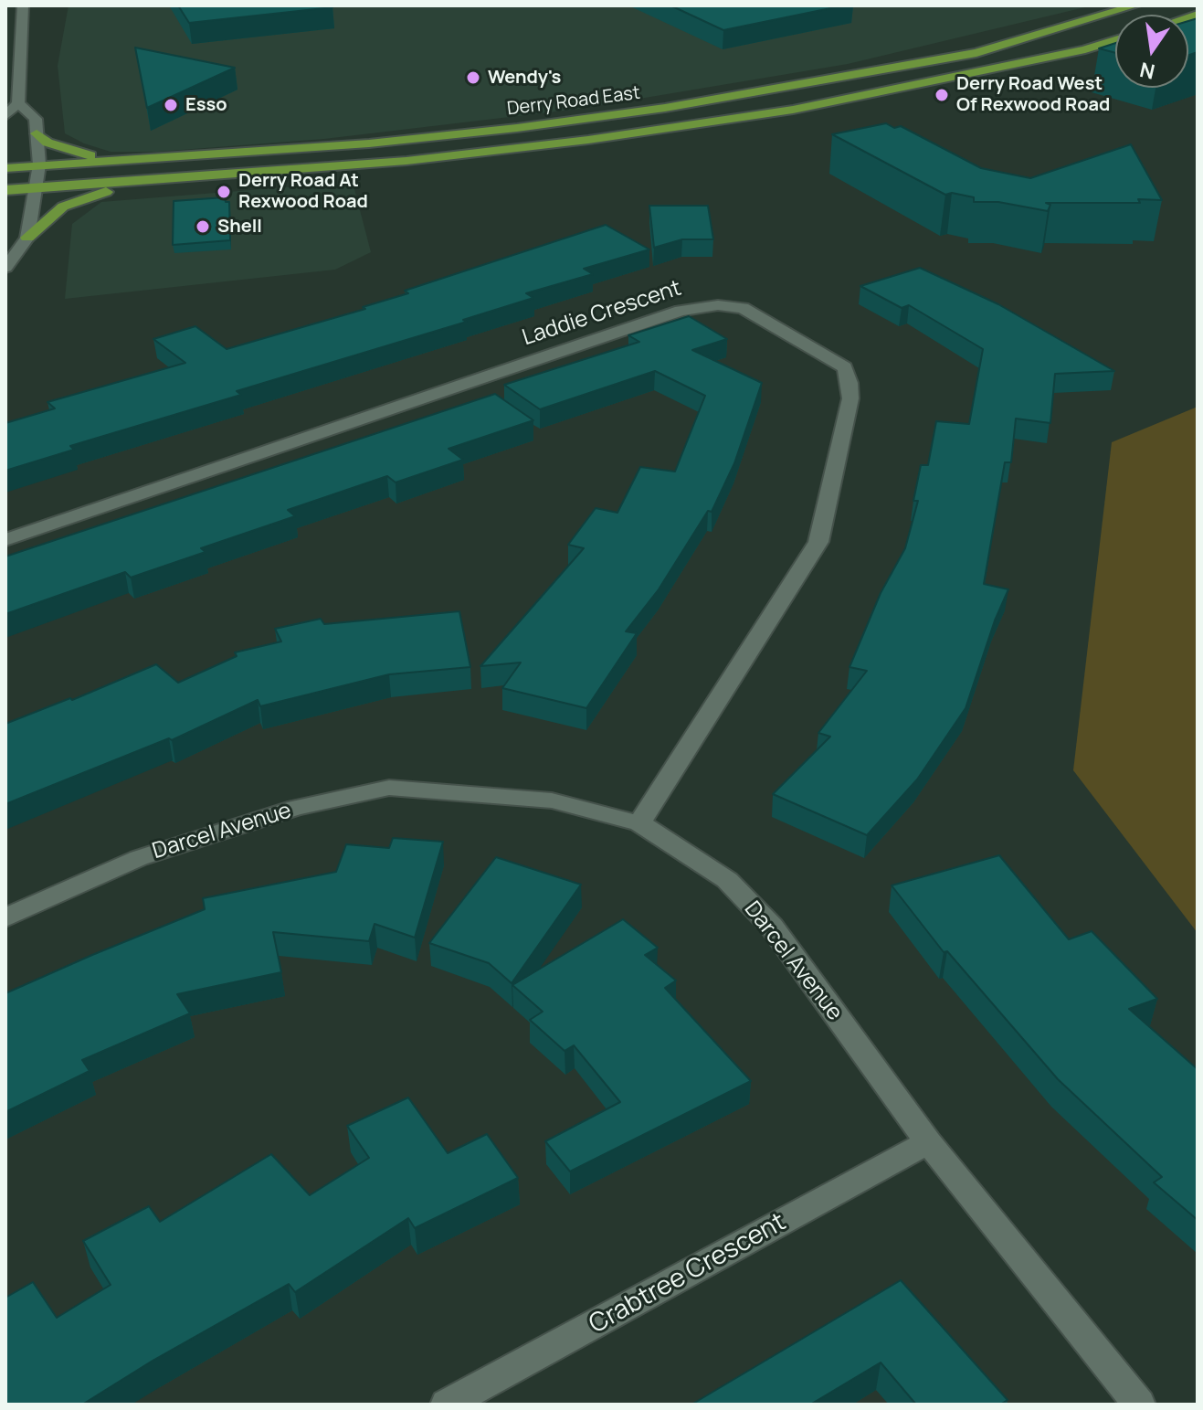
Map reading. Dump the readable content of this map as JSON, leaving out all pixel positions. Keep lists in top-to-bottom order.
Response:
{
  "streets": {
    "main road": ["Derry Road East"],
    "street": ["Laddie Crescent", "Darcel Avenue", "Crabtree Crescent"]
  },
  "crossings": [
    ["Laddie Crescent", "Darcel Avenue"],
    ["Darcel Avenue", "Crabtree Crescent"]
  ],
  "places": [
    "Wendy's",
    "Derry Road West Of Rexwood Road",
    "Esso",
    "Derry Road At Rexwood Road",
    "Shell"
  ],
  "north": "bottom"
}
